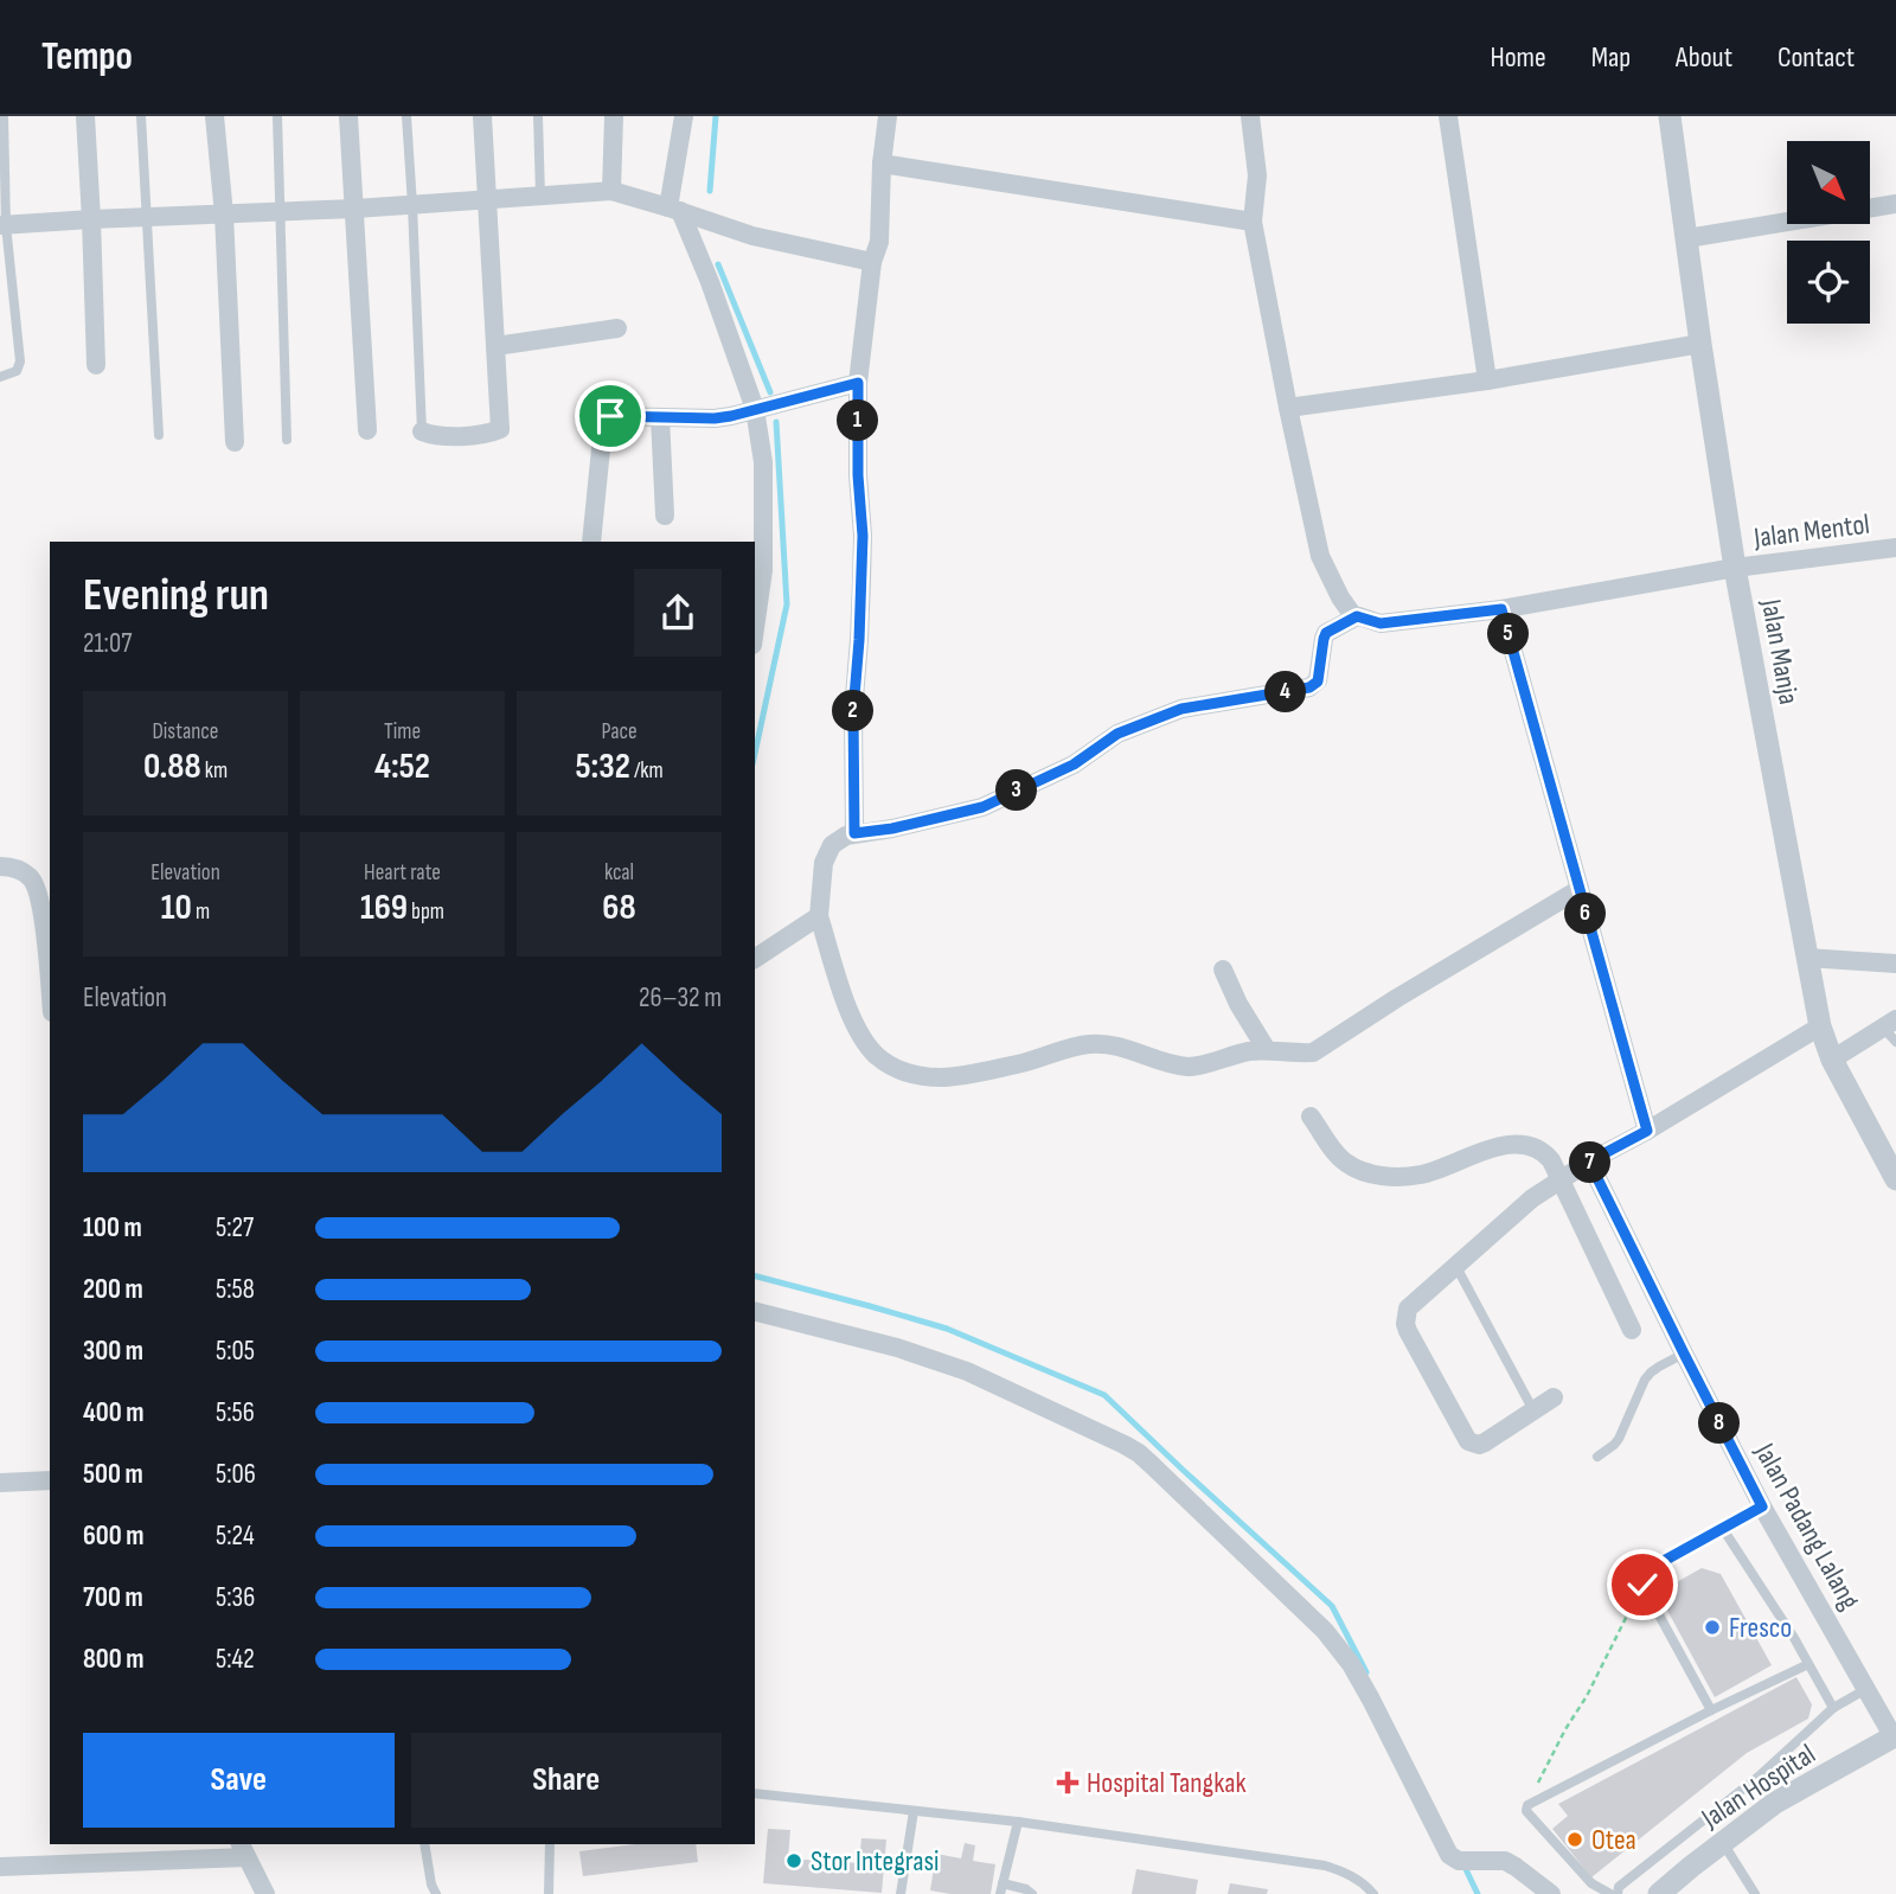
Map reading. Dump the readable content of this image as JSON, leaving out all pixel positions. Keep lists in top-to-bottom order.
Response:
{
  "streets": {
    "street": [
      "Jalan Mentol",
      "Jalan Manja",
      "Jalan Padang Lalang",
      "Jalan Hospital"
    ]
  },
  "crossings": [
    ["Jalan Mentol", "Jalan Manja"],
    ["Jalan Padang Lalang", "Jalan Hospital"]
  ],
  "places": {
    "other": ["Fresco", "Otea", "Stor Integrasi"],
    "health": ["Hospital Tangkak"]
  },
  "north": "bottom right",
  "page": {
    "header": "Tempo",
    "nav": [
      "Home",
      "Map",
      "About",
      "Contact"
    ],
    "pins": [
      "1",
      "5",
      "4",
      "2",
      "3",
      "6",
      "7",
      "8"
    ],
    "heading": ["Evening run", "21:07"],
    "stats": [
      ["Distance", "0.88 km"],
      ["Time", "4:52"],
      ["Pace", "5:32 /km"],
      ["Elevation", "10 m"],
      ["Heart rate", "169 bpm"],
      ["kcal", "68"]
    ],
    "chart": ["Elevation", "26–32 m"],
    "list": [
      {
        "name": "100 m",
        "note": "5:27"
      },
      {
        "name": "200 m",
        "note": "5:58"
      },
      {
        "name": "300 m",
        "note": "5:05"
      },
      {
        "name": "400 m",
        "note": "5:56"
      },
      {
        "name": "500 m",
        "note": "5:06"
      },
      {
        "name": "600 m",
        "note": "5:24"
      },
      {
        "name": "700 m",
        "note": "5:36"
      },
      {
        "name": "800 m",
        "note": "5:42"
      }
    ],
    "buttons": ["Save", "Share"]
  }
}
